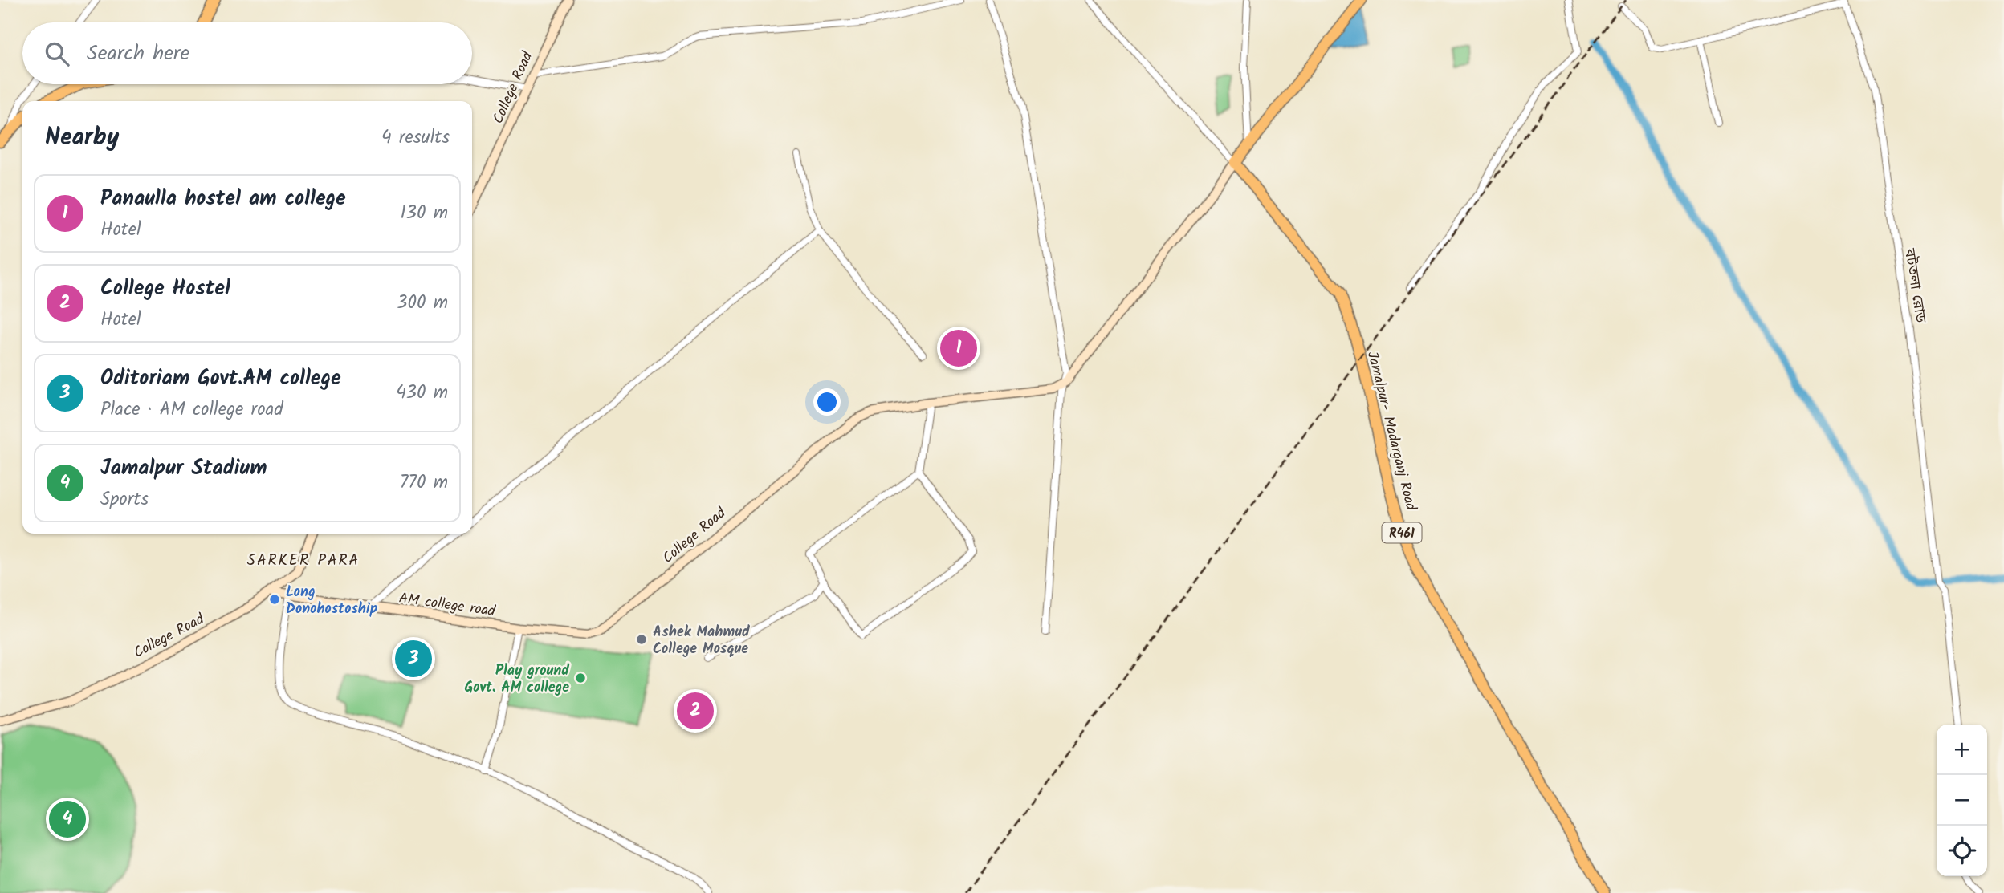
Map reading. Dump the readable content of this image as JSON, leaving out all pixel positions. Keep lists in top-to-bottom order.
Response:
{
  "streets": {
    "main road": [
      "College Road",
      "Jamalpur- Madarganj Road",
      "R461",
      "AM college road"
    ],
    "street": ["বটতলা রোড"]
  },
  "crossings": [
    ["College Road", "AM college road"]
  ],
  "districts": ["SARKER PARA"],
  "places": ["Long Donohostoship", "Ashek Mahmud College Mosque", "Play ground Govt. AM college"],
  "page": {
    "search": "Search here",
    "heading": ["Nearby", "4 results"],
    "list": [
      {
        "mark": "1",
        "name": "Panaulla hostel am college",
        "note": "Hotel",
        "value": "130 m"
      },
      {
        "mark": "2",
        "name": "College Hostel",
        "note": "Hotel",
        "value": "300 m"
      },
      {
        "mark": "3",
        "name": "Oditoriam Govt.AM college",
        "note": "Place · AM college road",
        "value": "430 m"
      },
      {
        "mark": "4",
        "name": "Jamalpur Stadium",
        "note": "Sports",
        "value": "770 m"
      }
    ],
    "pins": [
      "1",
      "3",
      "2",
      "4"
    ],
    "map_buttons": ["+", "−"]
  }
}
